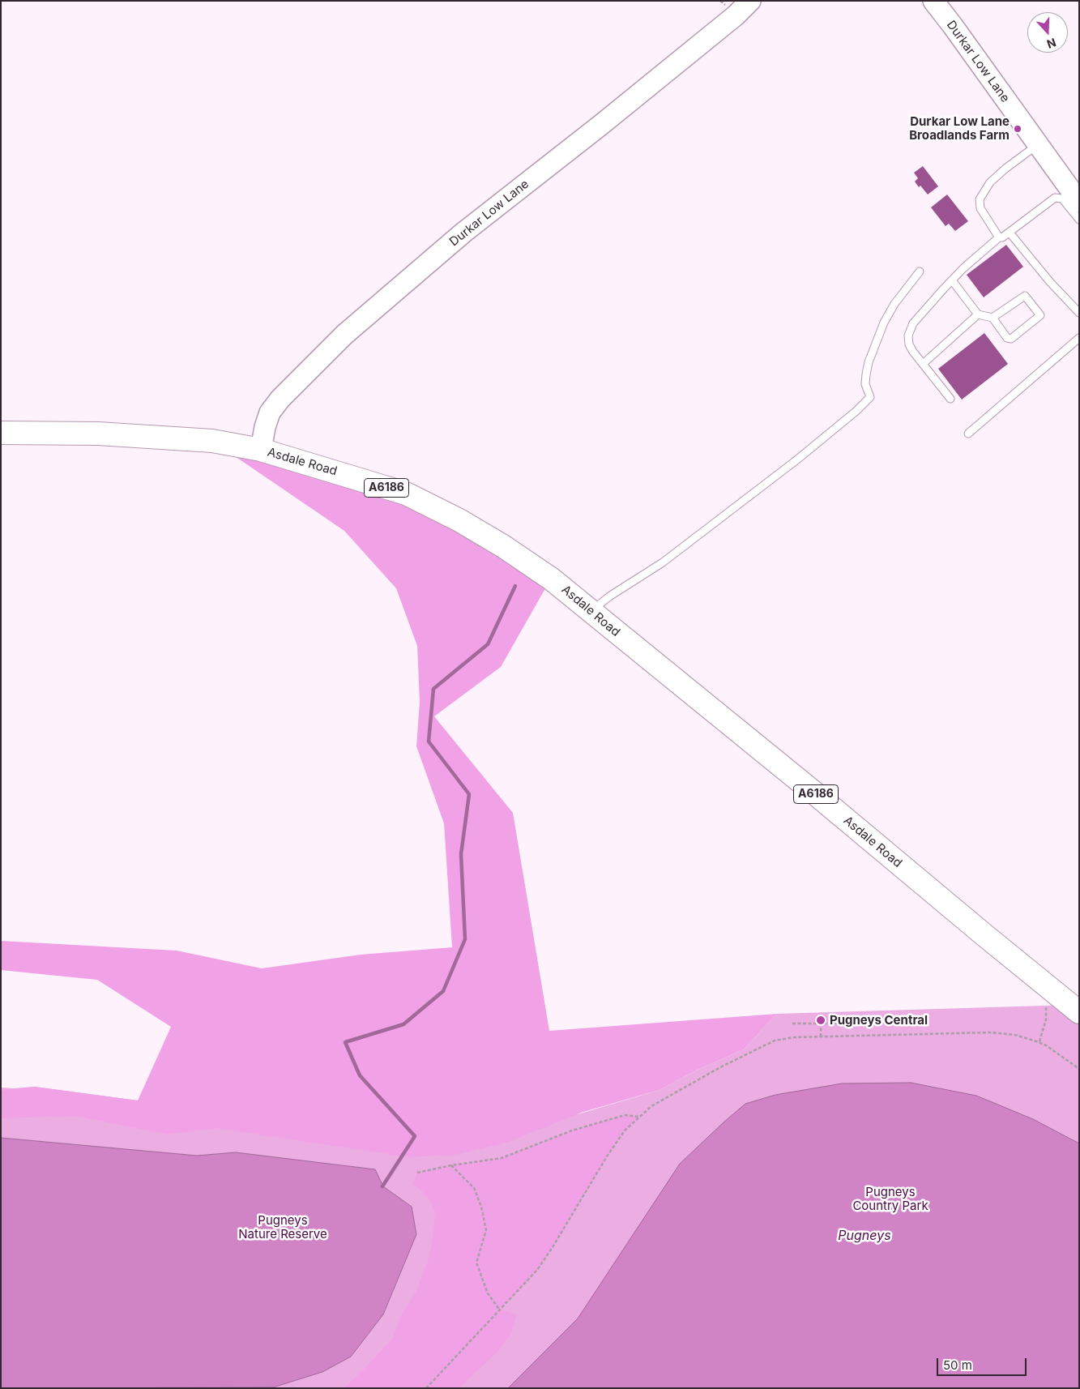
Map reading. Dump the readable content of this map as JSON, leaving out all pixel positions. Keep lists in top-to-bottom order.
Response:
{
  "streets": {
    "main road": ["Asdale Road", "A6186"],
    "street": ["Durkar Low Lane"]
  },
  "crossings": [
    ["Durkar Low Lane", "Asdale Road"]
  ],
  "water": ["Pugneys"],
  "parks": ["Pugneys Country Park", "Pugneys Nature Reserve"],
  "places": ["Durkar Low Lane Broadlands Farm", "Pugneys Central"],
  "scale_bar": "50 m",
  "north": "bottom"
}
